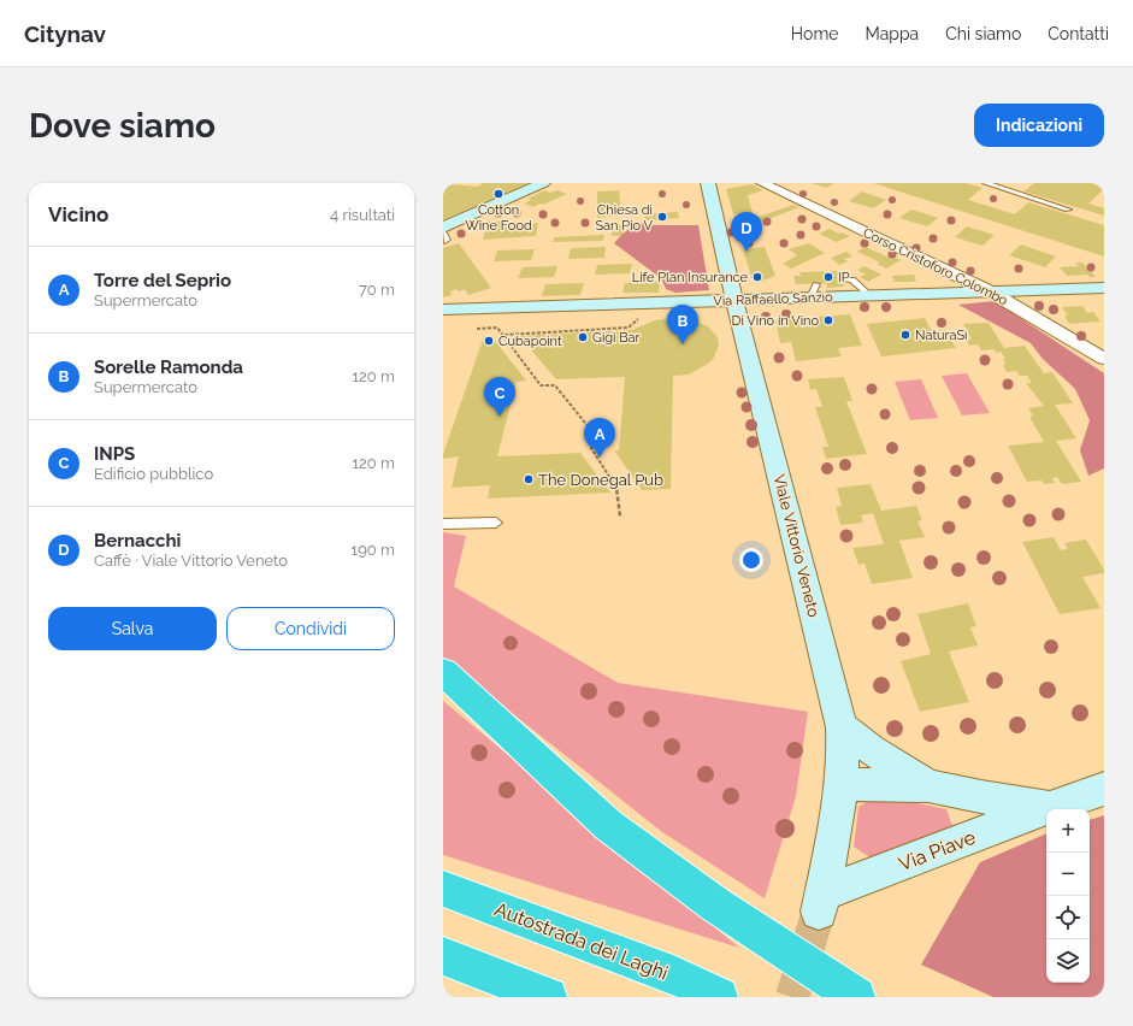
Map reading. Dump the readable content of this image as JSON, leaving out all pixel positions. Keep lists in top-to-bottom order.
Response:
{
  "streets": {
    "highway": ["Autostrada dei Laghi"],
    "main road": ["Via Raffaello Sanzio", "Viale Vittorio Veneto", "Via Piave"],
    "street": ["Corso Cristoforo Colombo"]
  },
  "crossings": [
    ["Corso Cristoforo Colombo", "Via Raffaello Sanzio"],
    ["Via Raffaello Sanzio", "Viale Vittorio Veneto"],
    ["Viale Vittorio Veneto", "Via Piave"]
  ],
  "places": [
    "Cotton Wine Food",
    "Chiesa di San Pio V",
    "Life Plan Insurance",
    "IP",
    "Di Vino in Vino",
    "NaturaSì",
    "Gigi Bar",
    "Cubapoint",
    "The Donegal Pub"
  ],
  "page": {
    "header": "Citynav",
    "nav": [
      "Home",
      "Mappa",
      "Chi siamo",
      "Contatti"
    ],
    "buttons": [
      "Indicazioni",
      ["Salva", "Condividi"]
    ],
    "title": "Dove siamo",
    "heading": ["Vicino", "4 risultati"],
    "pins": [
      "D",
      "B",
      "C",
      "A"
    ],
    "list": [
      {
        "mark": "A",
        "name": "Torre del Seprio",
        "note": "Supermercato",
        "value": "70 m"
      },
      {
        "mark": "B",
        "name": "Sorelle Ramonda",
        "note": "Supermercato",
        "value": "120 m"
      },
      {
        "mark": "C",
        "name": "INPS",
        "note": "Edificio pubblico",
        "value": "120 m"
      },
      {
        "mark": "D",
        "name": "Bernacchi",
        "note": "Caffè · Viale Vittorio Veneto",
        "value": "190 m"
      }
    ],
    "map_buttons": ["+", "−"]
  }
}
